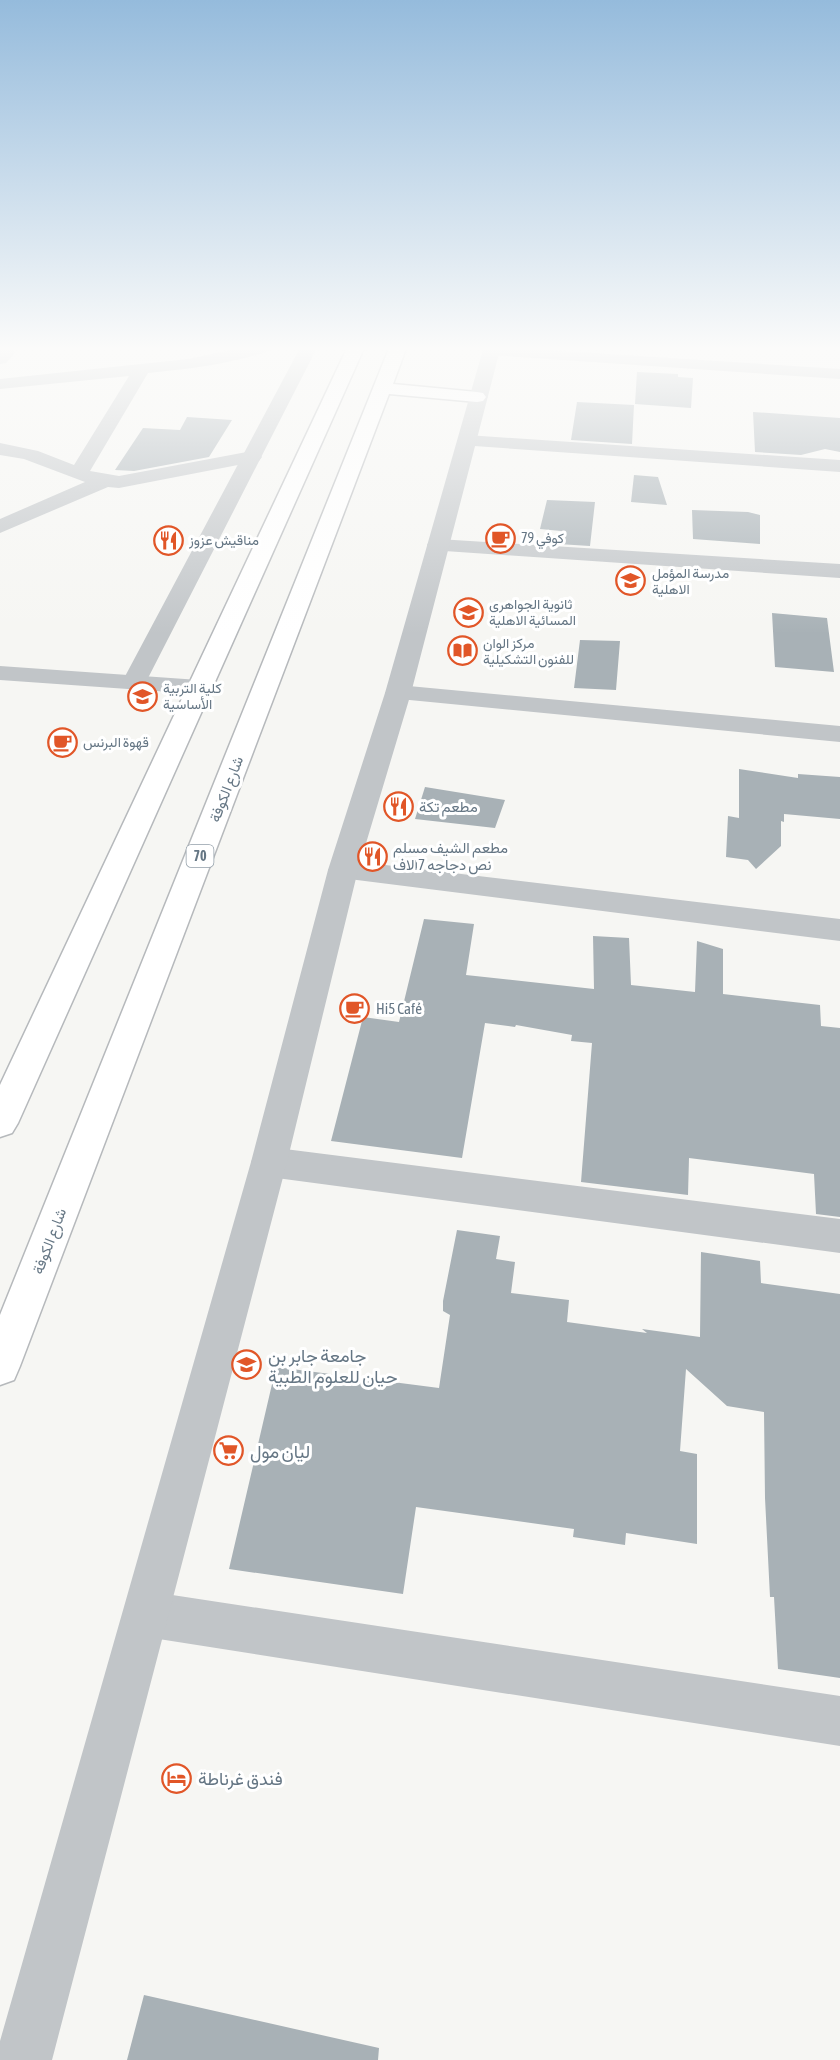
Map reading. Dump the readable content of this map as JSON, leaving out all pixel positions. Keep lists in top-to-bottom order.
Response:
{
  "streets": {
    "highway": ["شارع الكوفة", "70"]
  },
  "places": {
    "cafe": ["كوفي 79", "قهوة البرنس", "Hi5 Café"],
    "restaurant": ["مناقيش عزوز", "مطعم تكة", "مطعم الشيف مسلم نص دجاجه 7الاف"],
    "school or university": [
      "مدرسة المؤمل الاهلية",
      "ثانوية الجواهري المسائية الاهلية",
      "كلية التربية الأساسية",
      "جامعة جابر بن حيان للعلوم الطبية"
    ],
    "library": ["مركز الوان للفنون التشكيلية"],
    "supermarket": ["ليان مول"],
    "hotel": ["فندق غرناطة"]
  }
}
